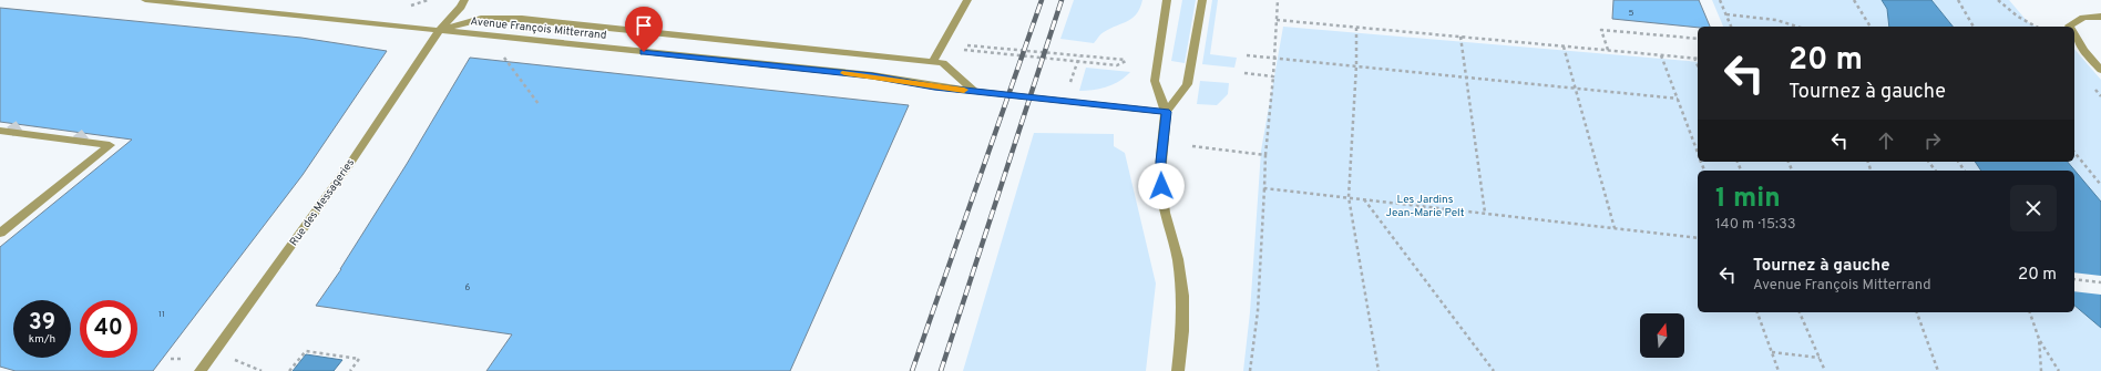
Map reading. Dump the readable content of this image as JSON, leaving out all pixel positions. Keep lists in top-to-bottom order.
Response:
{
  "streets": {
    "street": ["Avenue François Mitterrand", "Rue des Messageries"]
  },
  "crossings": [
    ["Avenue François Mitterrand", "Rue des Messageries"]
  ],
  "parks": ["Les Jardins Jean-Marie Pelt"],
  "house_numbers": ["5", "6", "11"],
  "north": "top",
  "page": {
    "turn": ["20 m", "Tournez à gauche"],
    "heading": ["1 min", "140 m · 15:33"],
    "list": [
      {
        "name": "Tournez à gauche",
        "note": "Avenue François Mitterrand",
        "value": "20 m"
      }
    ],
    "speed": "39 km/h",
    "limit": "40"
  }
}
